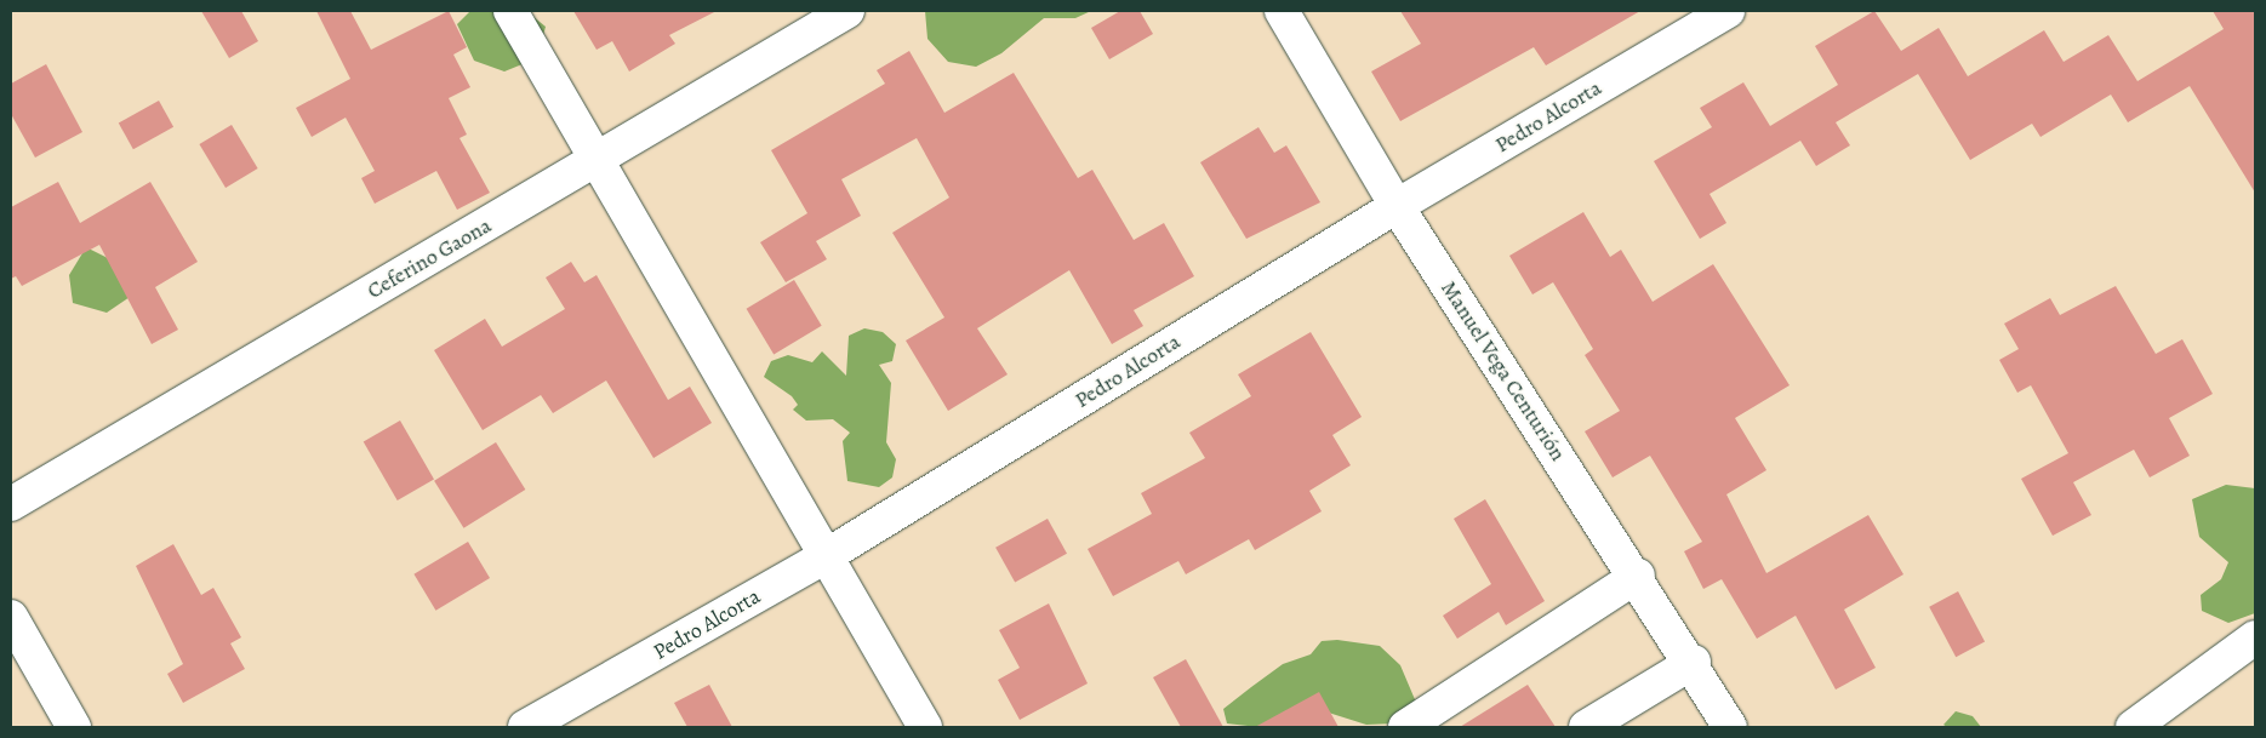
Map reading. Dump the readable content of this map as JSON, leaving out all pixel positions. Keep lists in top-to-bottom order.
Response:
{
  "streets": {
    "street": ["Pedro Alcorta", "Ceferino Gaona", "Manuel Vega Centurión"]
  },
  "crossings": [
    ["Pedro Alcorta", "Manuel Vega Centurión"]
  ]
}
